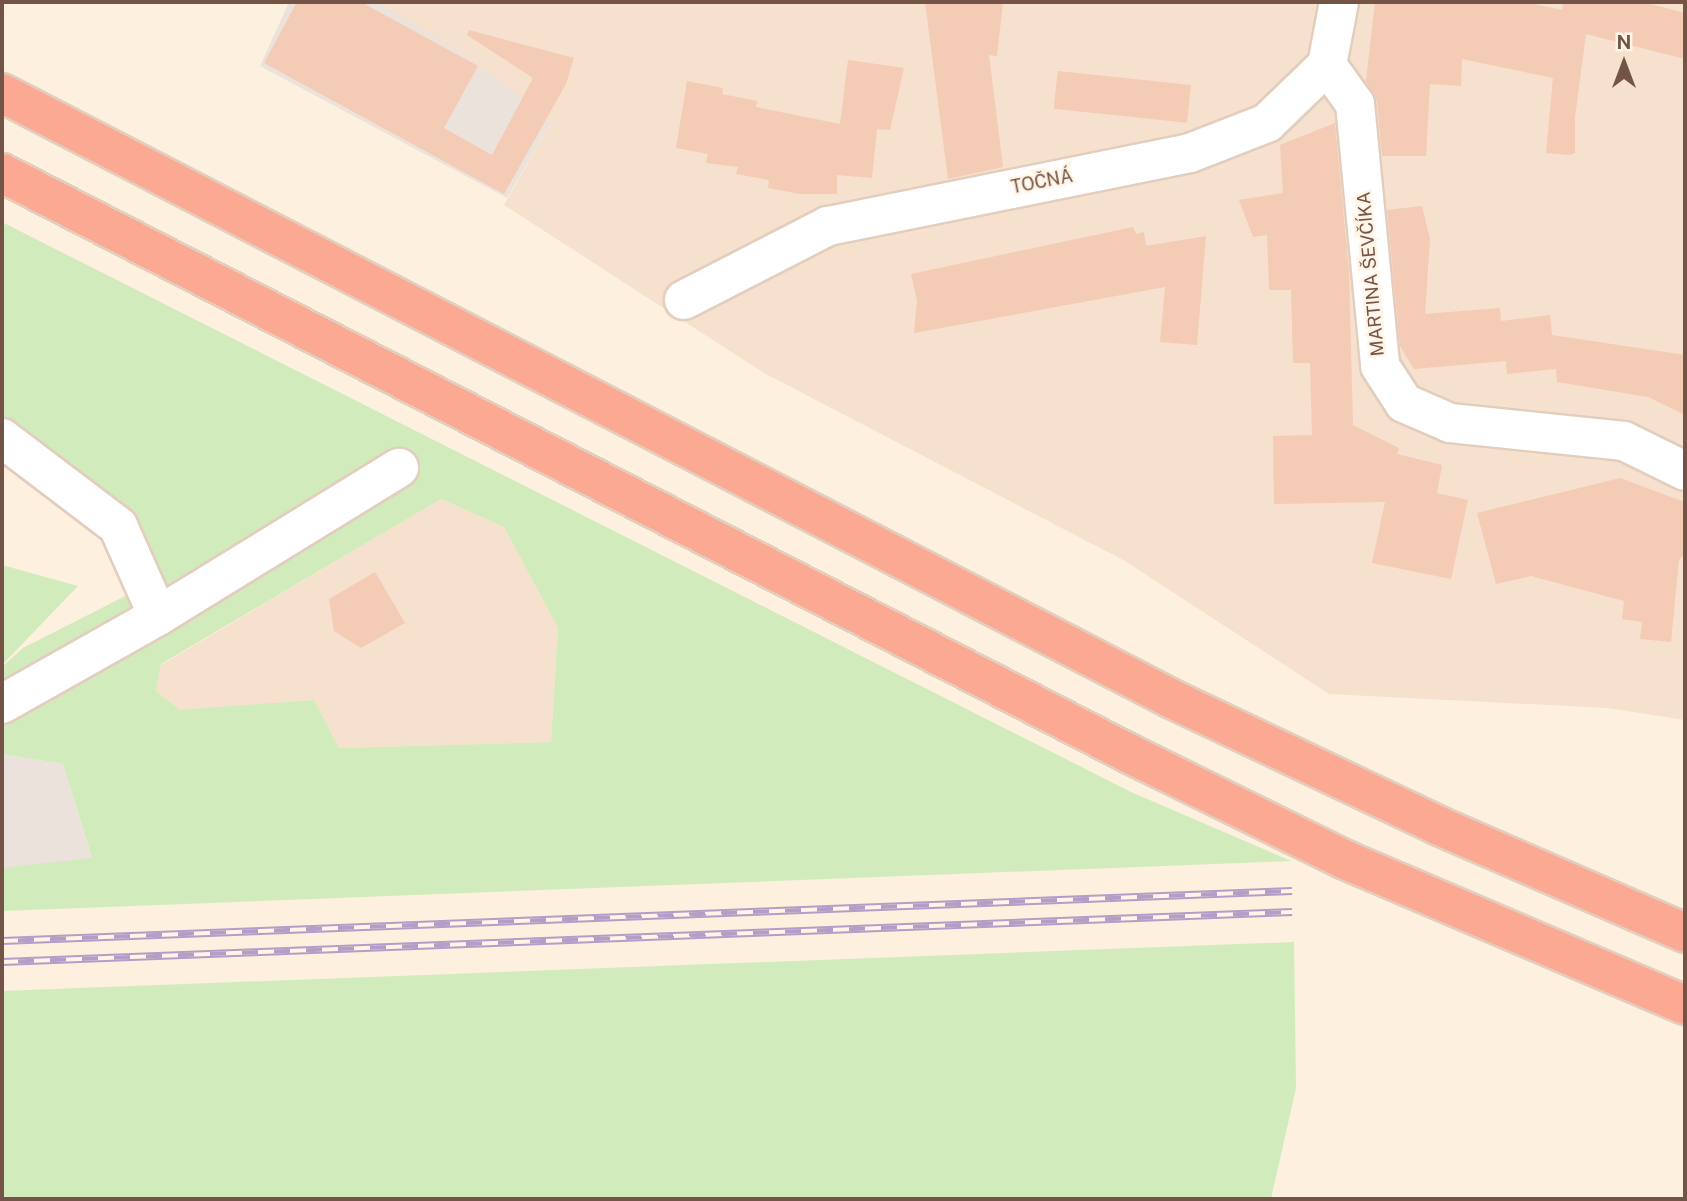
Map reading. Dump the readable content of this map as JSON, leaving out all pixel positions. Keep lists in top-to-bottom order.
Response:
{
  "streets": {
    "street": ["TOČNÁ", "MARTINA ŠEVČÍKA"]
  },
  "crossings": [
    ["TOČNÁ", "MARTINA ŠEVČÍKA"]
  ],
  "north": "top"
}
